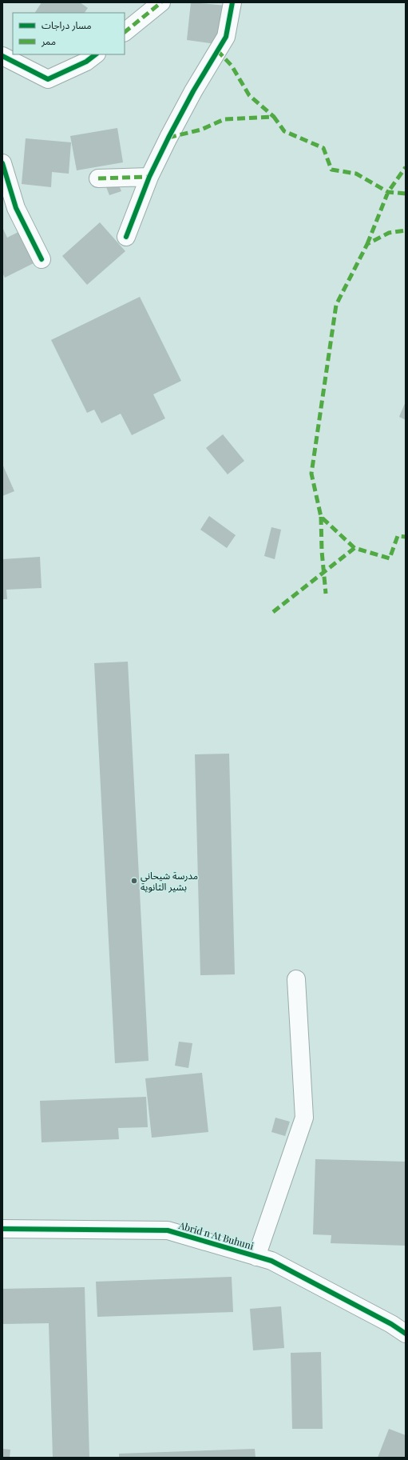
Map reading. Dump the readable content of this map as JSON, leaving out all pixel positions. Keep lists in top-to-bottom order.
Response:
{
  "streets": {
    "street": ["Abrid n At Buhuni"]
  },
  "places": ["مدرسة شيحاني بشير الثانوية"],
  "legend": ["مسار دراجات", "ممر"]
}
